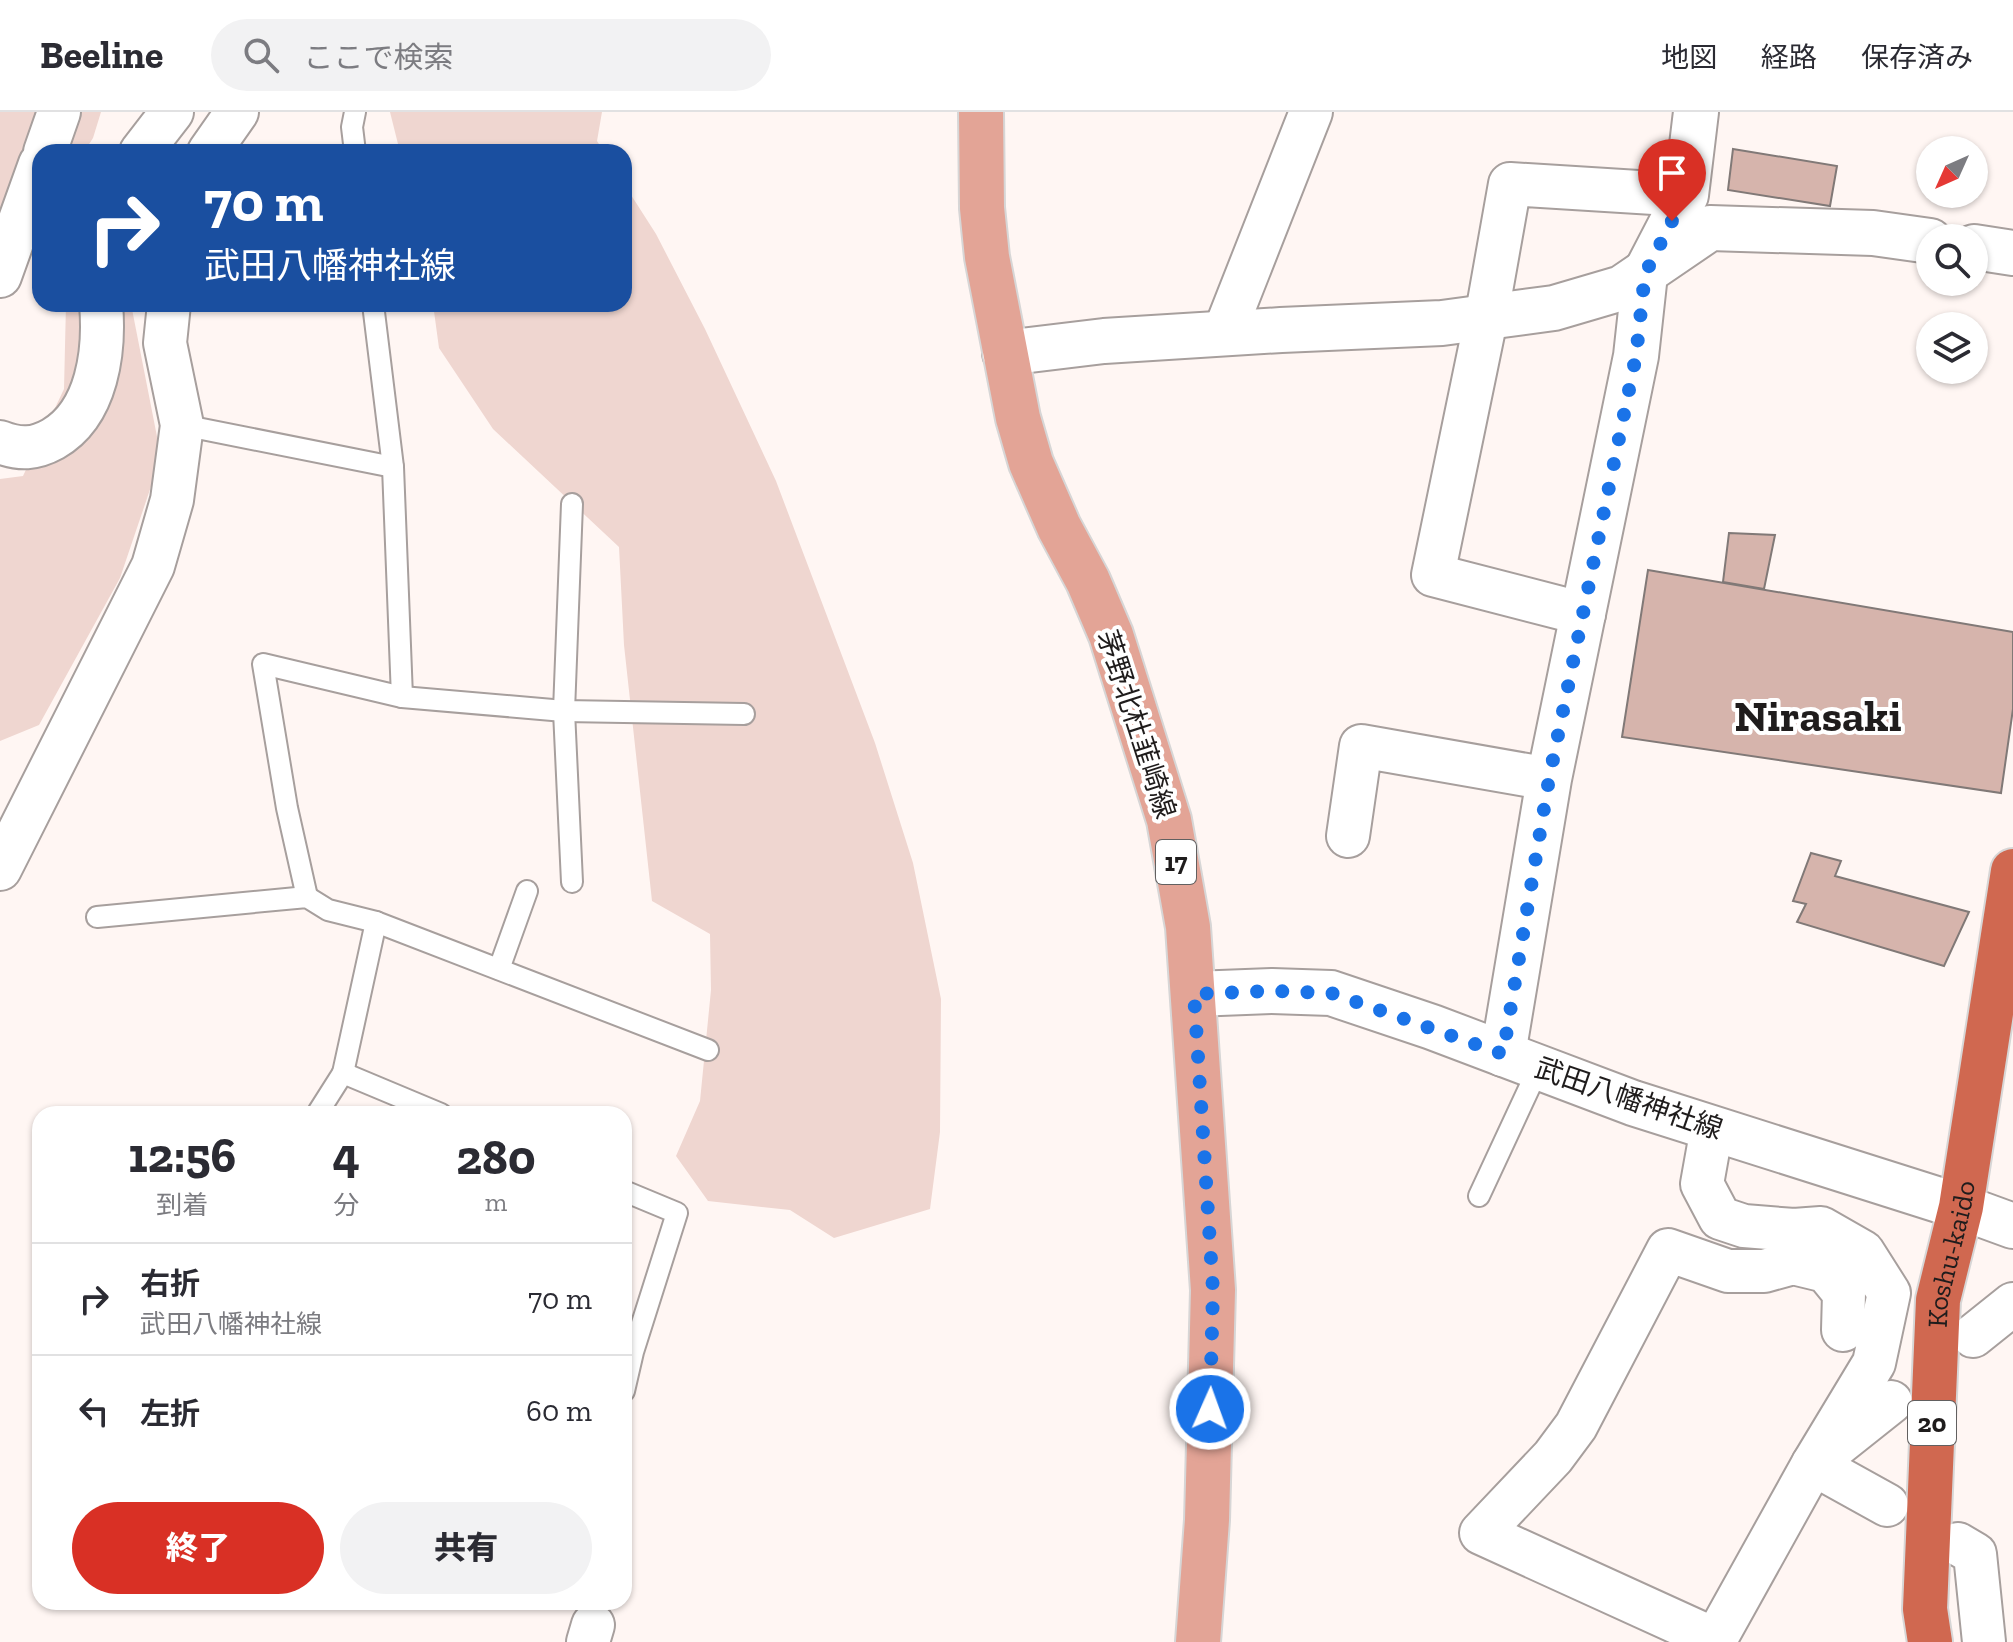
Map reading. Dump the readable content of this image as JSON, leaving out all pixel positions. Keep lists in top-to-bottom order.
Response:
{
  "streets": {
    "highway": ["Koshu-kaido", "20"],
    "main road": ["茅野北杜韮崎線", "17"],
    "street": ["武田八幡神社線"]
  },
  "crossings": [
    ["茅野北杜韮崎線", "武田八幡神社線"],
    ["武田八幡神社線", "Koshu-kaido"]
  ],
  "districts": ["Nirasaki"],
  "north": "bottom left",
  "page": {
    "header": "Beeline",
    "search": "ここで検索",
    "nav": ["地図", "経路", "保存済み"],
    "turn": ["70 m", "武田八幡神社線"],
    "eta": [
      "12:56",
      "到着",
      "4",
      "分",
      "280",
      "m"
    ],
    "list": [
      {
        "name": "右折",
        "note": "武田八幡神社線",
        "value": "70 m"
      },
      {
        "name": "左折",
        "value": "60 m"
      }
    ],
    "buttons": ["終了", "共有"]
  }
}
